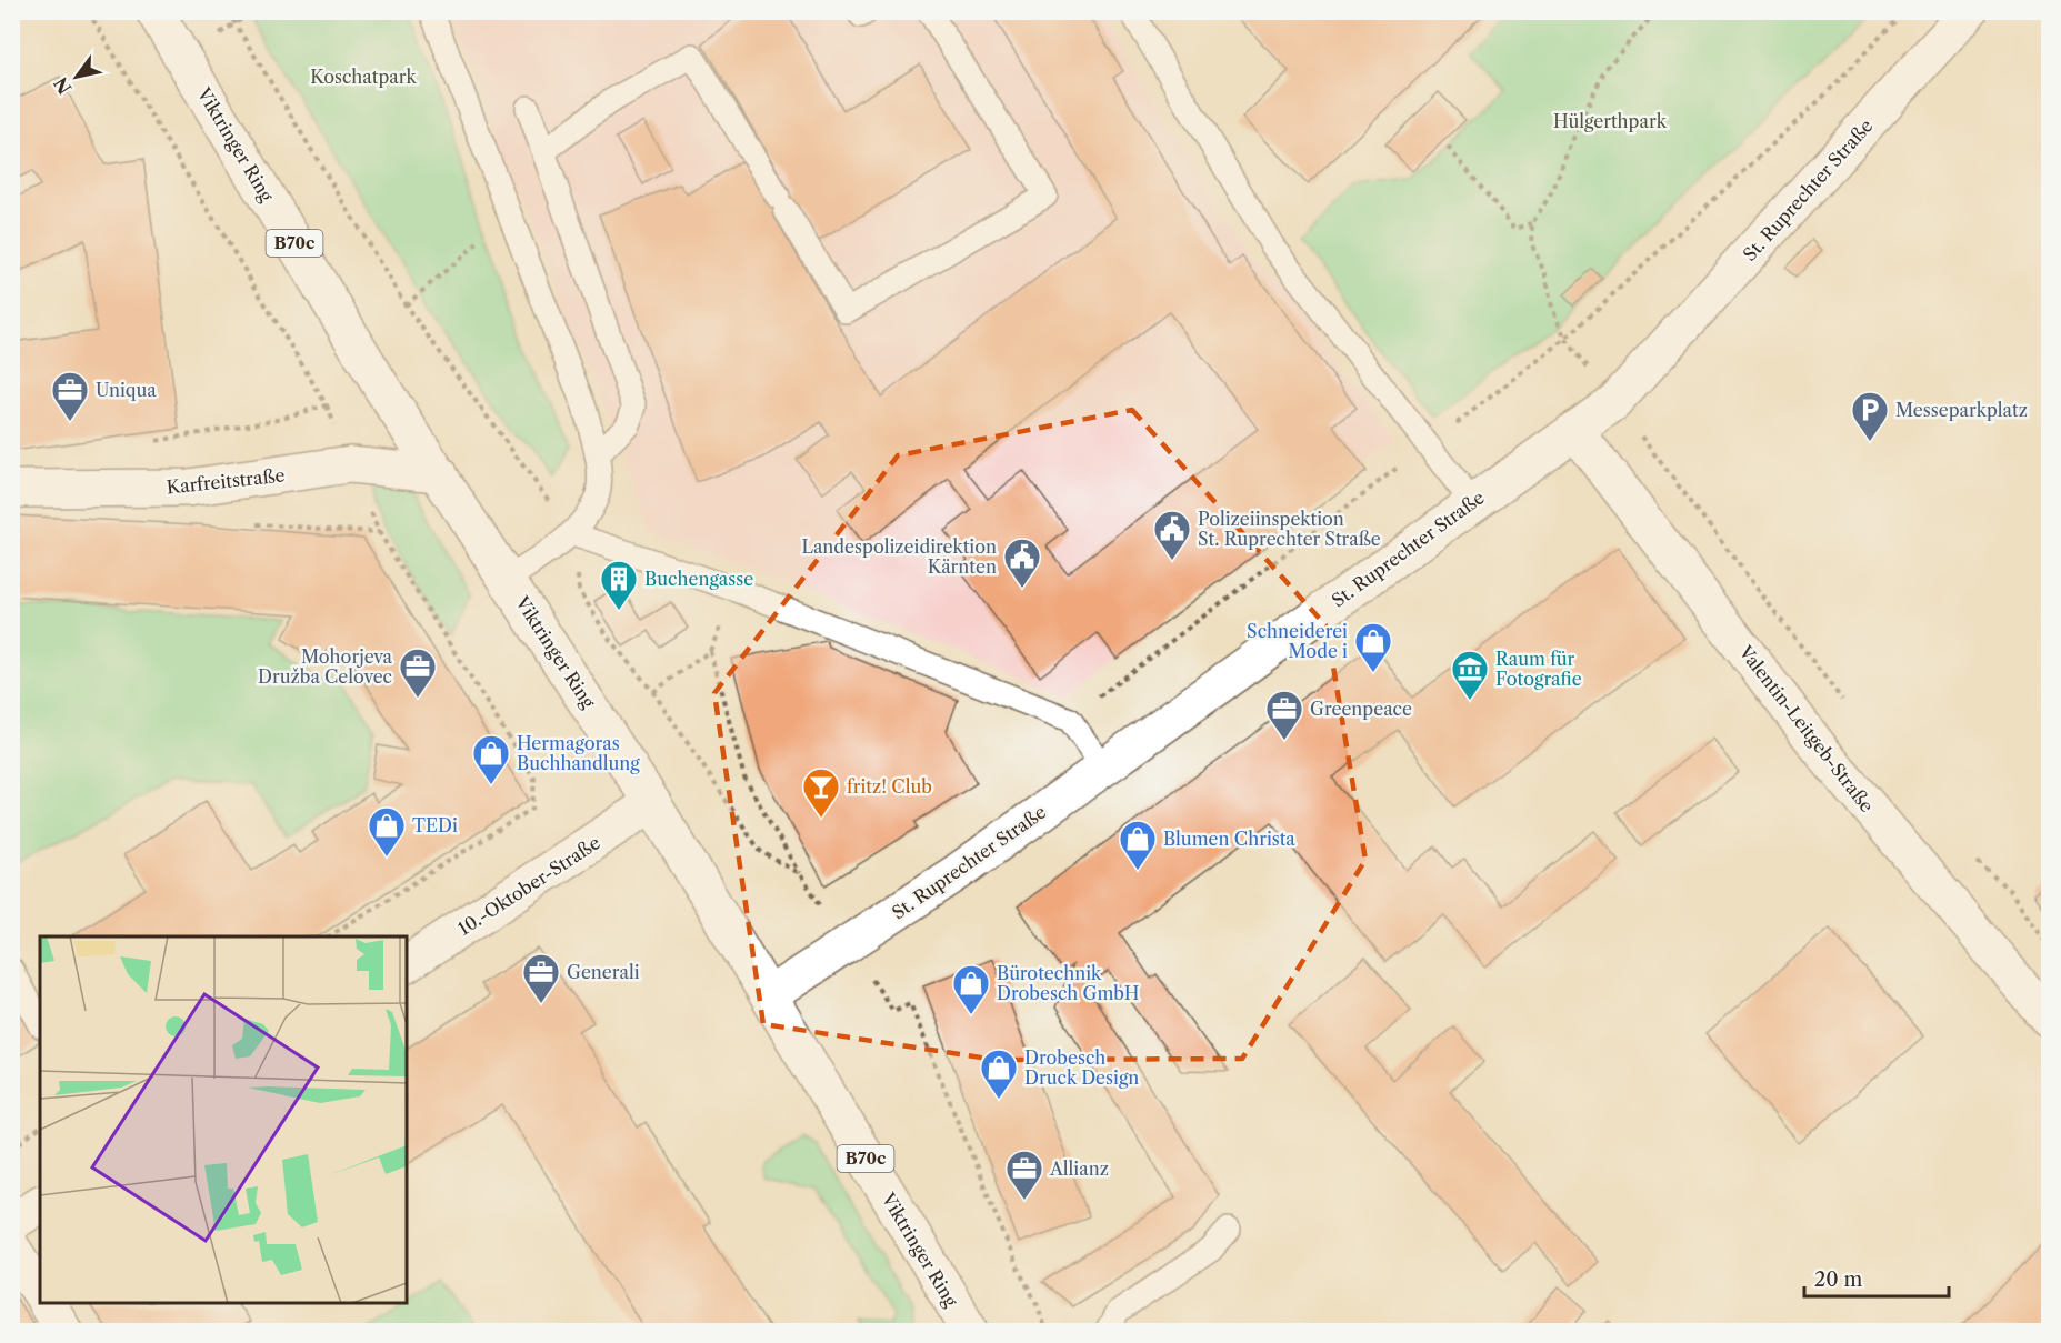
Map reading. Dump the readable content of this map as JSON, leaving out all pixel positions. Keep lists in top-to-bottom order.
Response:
{
  "streets": {
    "street": [
      "Viktringer Ring",
      "St. Ruprechter Straße",
      "B70c",
      "Karfreitstraße",
      "Valentin-Leitgeb-Straße",
      "10.-Oktober-Straße"
    ]
  },
  "crossings": [
    ["Viktringer Ring", "St. Ruprechter Straße"],
    ["Viktringer Ring", "Karfreitstraße"],
    ["Viktringer Ring", "10.-Oktober-Straße"],
    ["St. Ruprechter Straße", "Valentin-Leitgeb-Straße"]
  ],
  "parks": ["Koschatpark", "Hülgerthpark"],
  "places": {
    "office": [
      "Uniqua",
      "Mohorjeva Družba Celovec",
      "Greenpeace",
      "Generali",
      "Allianz"
    ],
    "parking": ["Messeparkplatz"],
    "public building": ["Polizeiinspektion St. Ruprechter Straße", "Landespolizeidirektion Kärnten"],
    "building": ["Buchengasse"],
    "shop": [
      "Schneiderei Mode i",
      "Hermagoras Buchhandlung",
      "TEDi",
      "Blumen Christa",
      "Bürotechnik Drobesch GmbH",
      "Drobesch Druck Design"
    ],
    "museum": ["Raum für Fotografie"],
    "bar": ["fritz! Club"]
  },
  "scale_bar": "20 m",
  "north": "bottom left"
}
